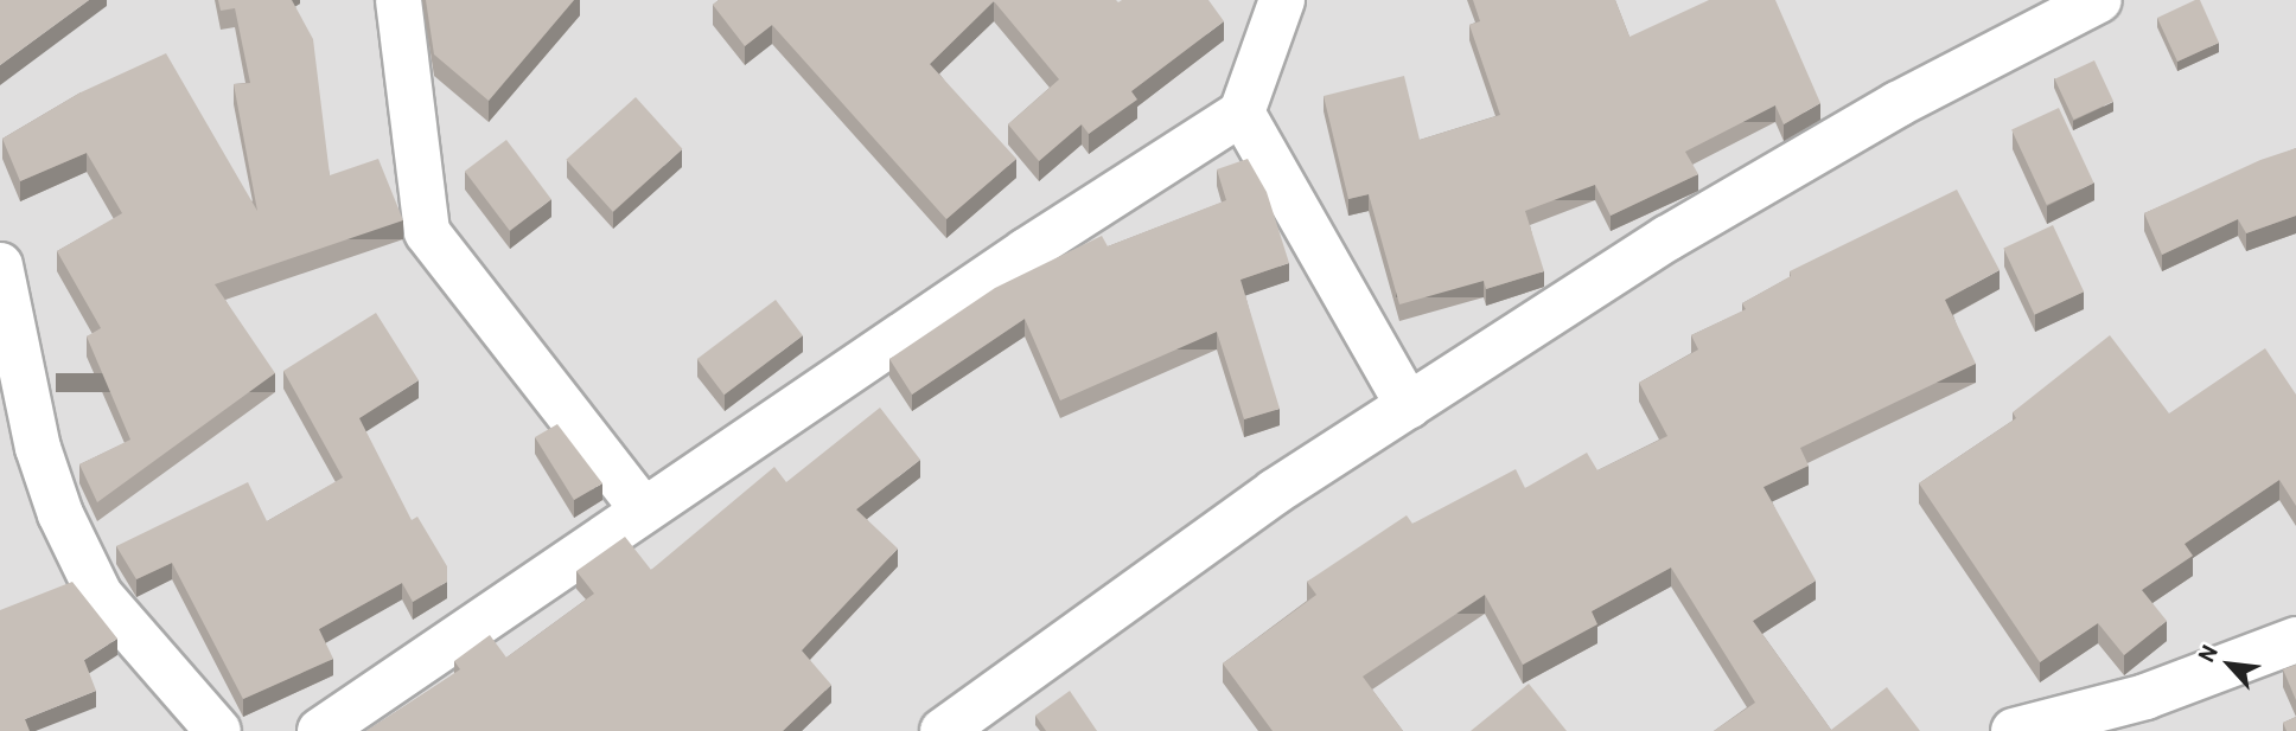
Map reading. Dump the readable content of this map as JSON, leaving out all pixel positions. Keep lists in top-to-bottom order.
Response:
{
  "north": "top left"
}
